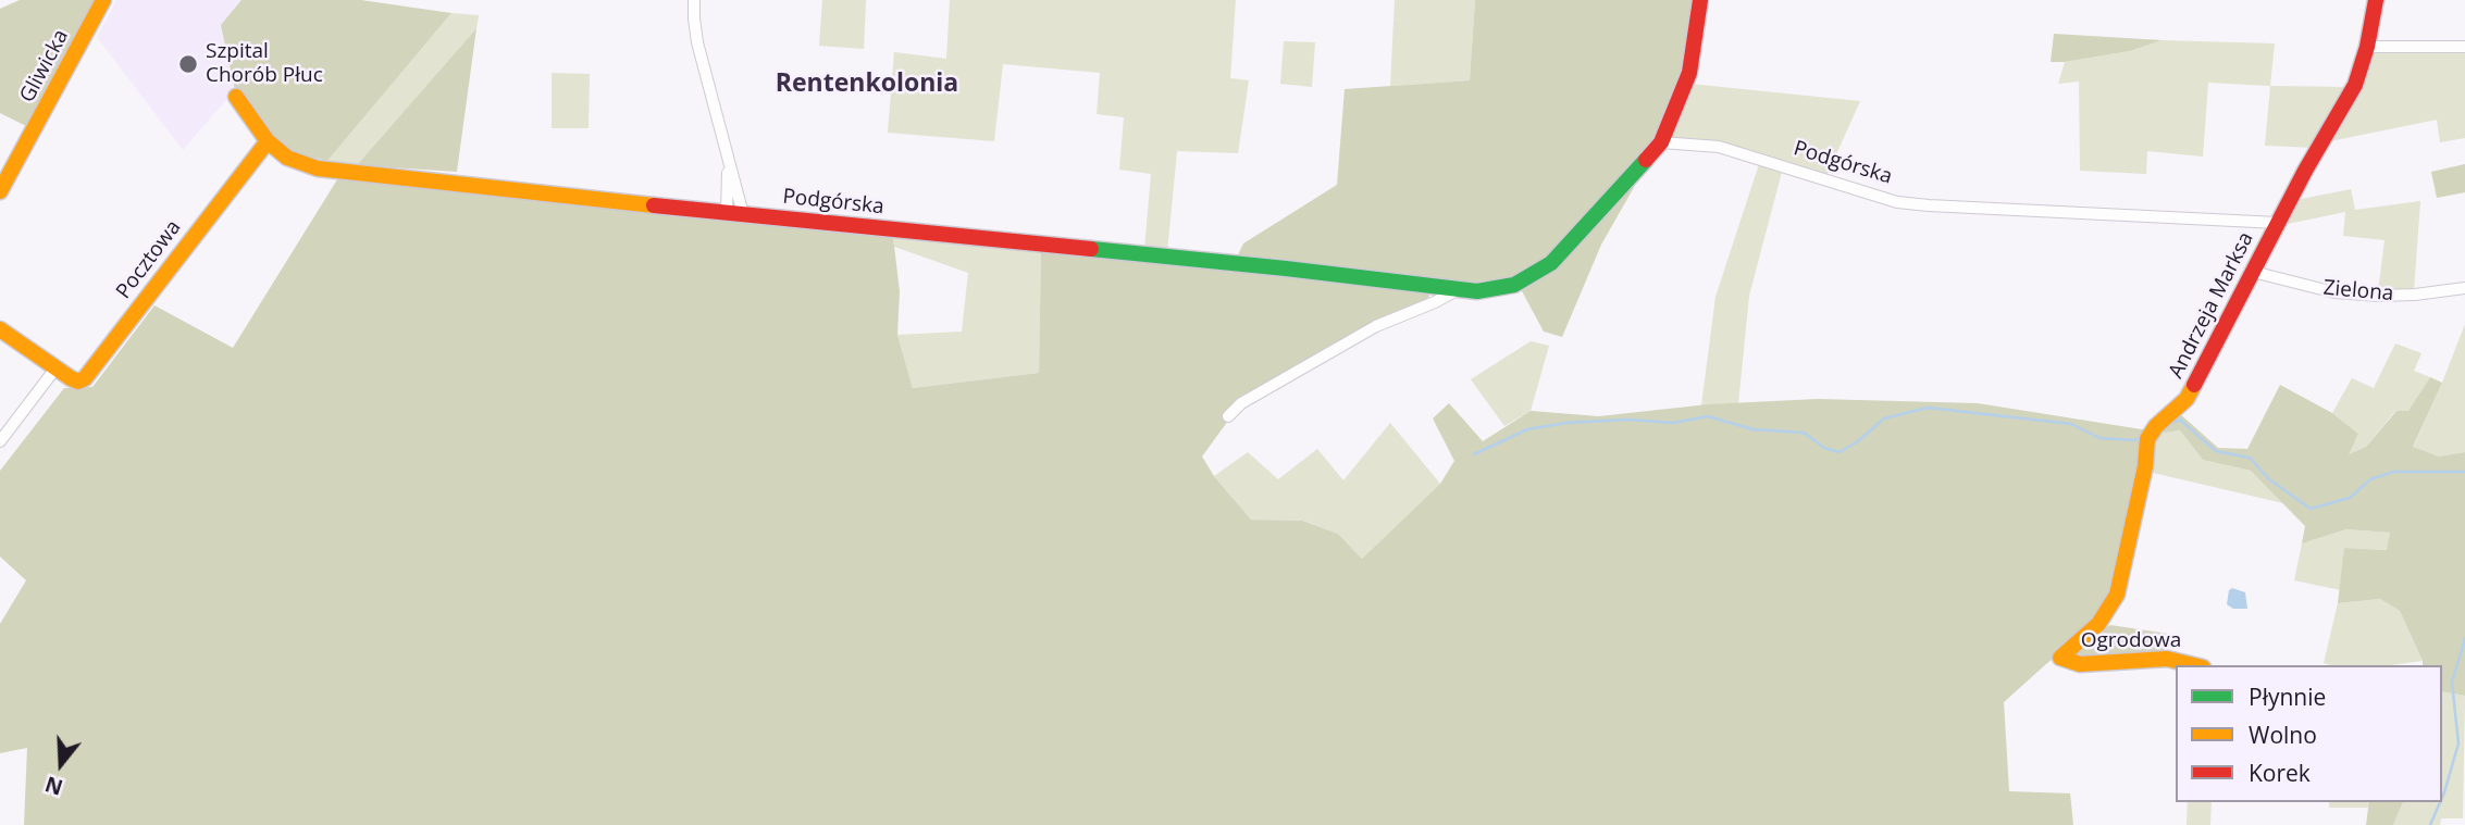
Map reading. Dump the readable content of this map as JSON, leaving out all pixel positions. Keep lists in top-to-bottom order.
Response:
{
  "streets": {
    "street": [
      "Gliwicka",
      "Podgórska",
      "Pocztowa",
      "Zielona",
      "Andrzeja Marksa",
      "Ogrodowa"
    ]
  },
  "crossings": [
    ["Podgórska", "Pocztowa"],
    ["Podgórska", "Andrzeja Marksa"],
    ["Zielona", "Andrzeja Marksa"],
    ["Andrzeja Marksa", "Ogrodowa"]
  ],
  "districts": ["Rentenkolonia"],
  "places": ["Szpital Chorób Płuc"],
  "legend": ["Płynnie", "Wolno", "Korek"],
  "north": "bottom"
}
